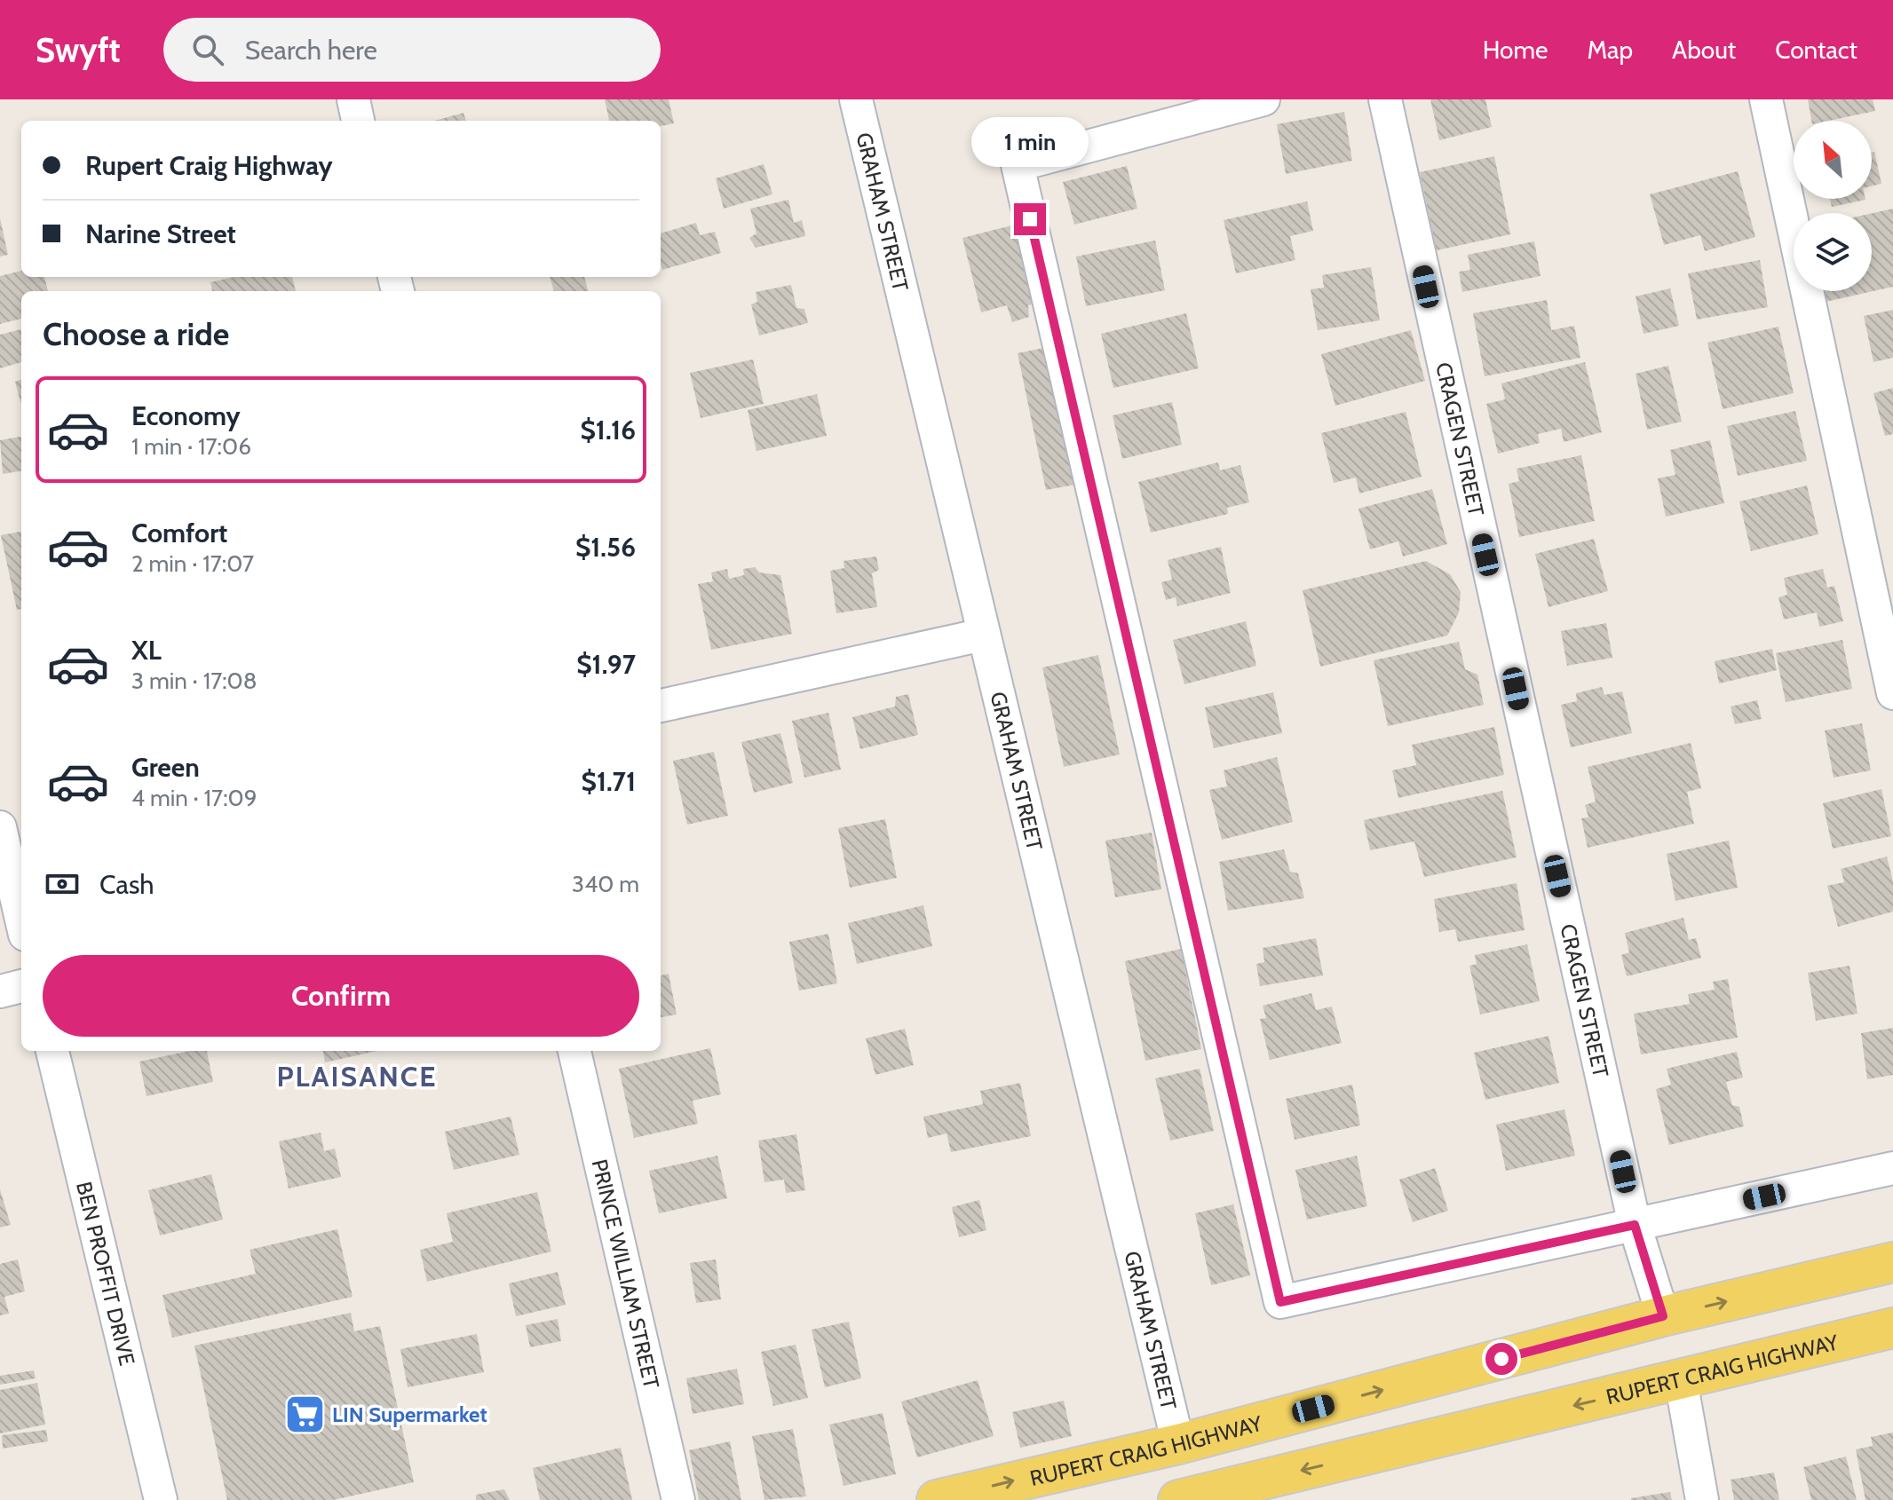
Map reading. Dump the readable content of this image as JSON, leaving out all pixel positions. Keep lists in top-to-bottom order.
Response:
{
  "streets": {
    "main road": ["RUPERT CRAIG HIGHWAY"],
    "street": [
      "GRAHAM STREET",
      "CRAGEN STREET",
      "BEN PROFFIT DRIVE",
      "PRINCE WILLIAM STREET"
    ]
  },
  "crossings": [
    ["GRAHAM STREET", "RUPERT CRAIG HIGHWAY"],
    ["CRAGEN STREET", "RUPERT CRAIG HIGHWAY"]
  ],
  "districts": ["PLAISANCE"],
  "places": {
    "supermarket": ["LIN Supermarket"]
  },
  "north": "top left",
  "page": {
    "header": "Swyft",
    "search": "Search here",
    "nav": [
      "Home",
      "Map",
      "About",
      "Contact"
    ],
    "bubble": "1 min",
    "banner": ["Rupert Craig Highway", "Narine Street"],
    "heading": "Choose a ride",
    "list": [
      {
        "name": "Economy",
        "note": "1 min · 17:06",
        "value": "$1.16"
      },
      {
        "name": "Comfort",
        "note": "2 min · 17:07",
        "value": "$1.56"
      },
      {
        "name": "XL",
        "note": "3 min · 17:08",
        "value": "$1.97"
      },
      {
        "name": "Green",
        "note": "4 min · 17:09",
        "value": "$1.71"
      }
    ],
    "pay": ["Cash", "340 m"],
    "buttons": "Confirm"
  }
}
